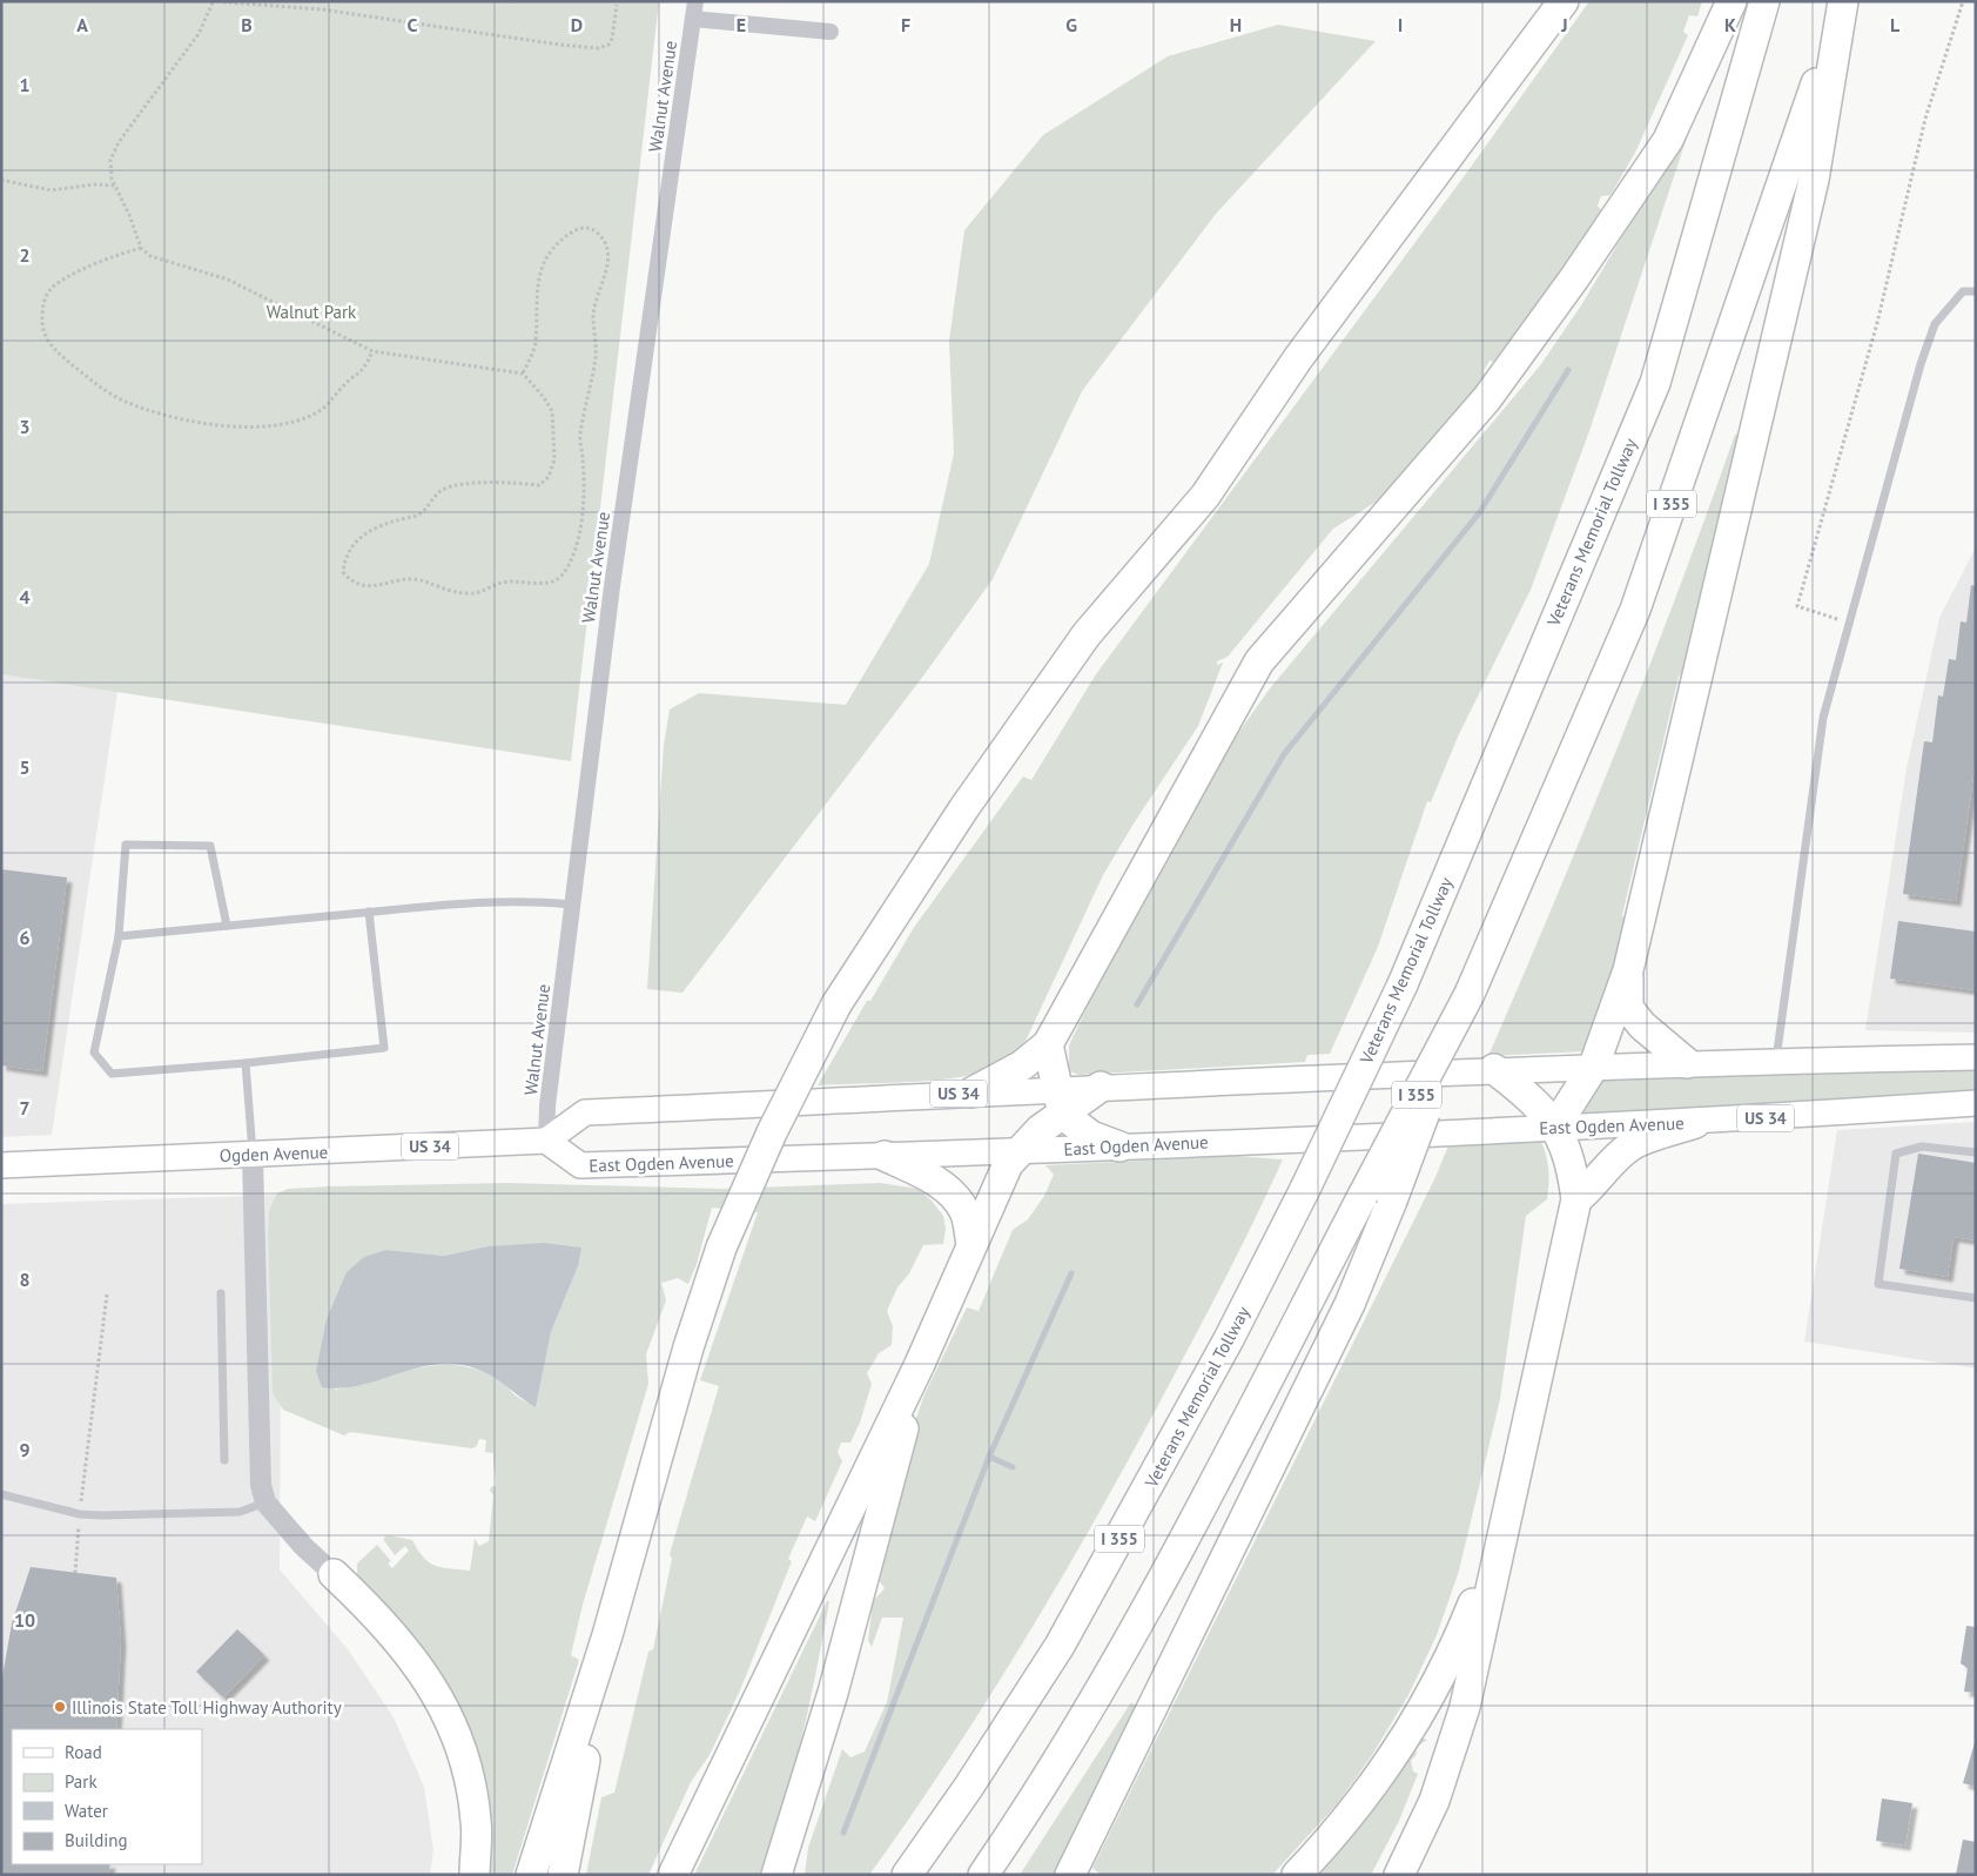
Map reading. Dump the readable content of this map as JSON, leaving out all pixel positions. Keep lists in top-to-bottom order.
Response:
{
  "streets": {
    "highway": ["I 355", "Veterans Memorial Tollway"],
    "main road": ["US 34", "East Ogden Avenue", "Ogden Avenue"],
    "street": ["Walnut Avenue"]
  },
  "crossings": [
    ["Walnut Avenue", "US 34"],
    ["Walnut Avenue", "East Ogden Avenue"],
    ["Walnut Avenue", "Ogden Avenue"],
    ["US 34", "East Ogden Avenue"],
    ["US 34", "Ogden Avenue"],
    ["East Ogden Avenue", "Ogden Avenue"]
  ],
  "parks": ["Walnut Park"],
  "places": ["Illinois State Toll Highway Authority"],
  "legend": [
    "Road",
    "Park",
    "Water",
    "Building"
  ],
  "grid": {
    "columns": [
      "A",
      "B",
      "C",
      "D",
      "E",
      "F",
      "G",
      "H",
      "I",
      "J",
      "K",
      "L"
    ],
    "rows": [
      "1",
      "2",
      "3",
      "4",
      "5",
      "6",
      "7",
      "8",
      "9",
      "10"
    ]
  }
}
